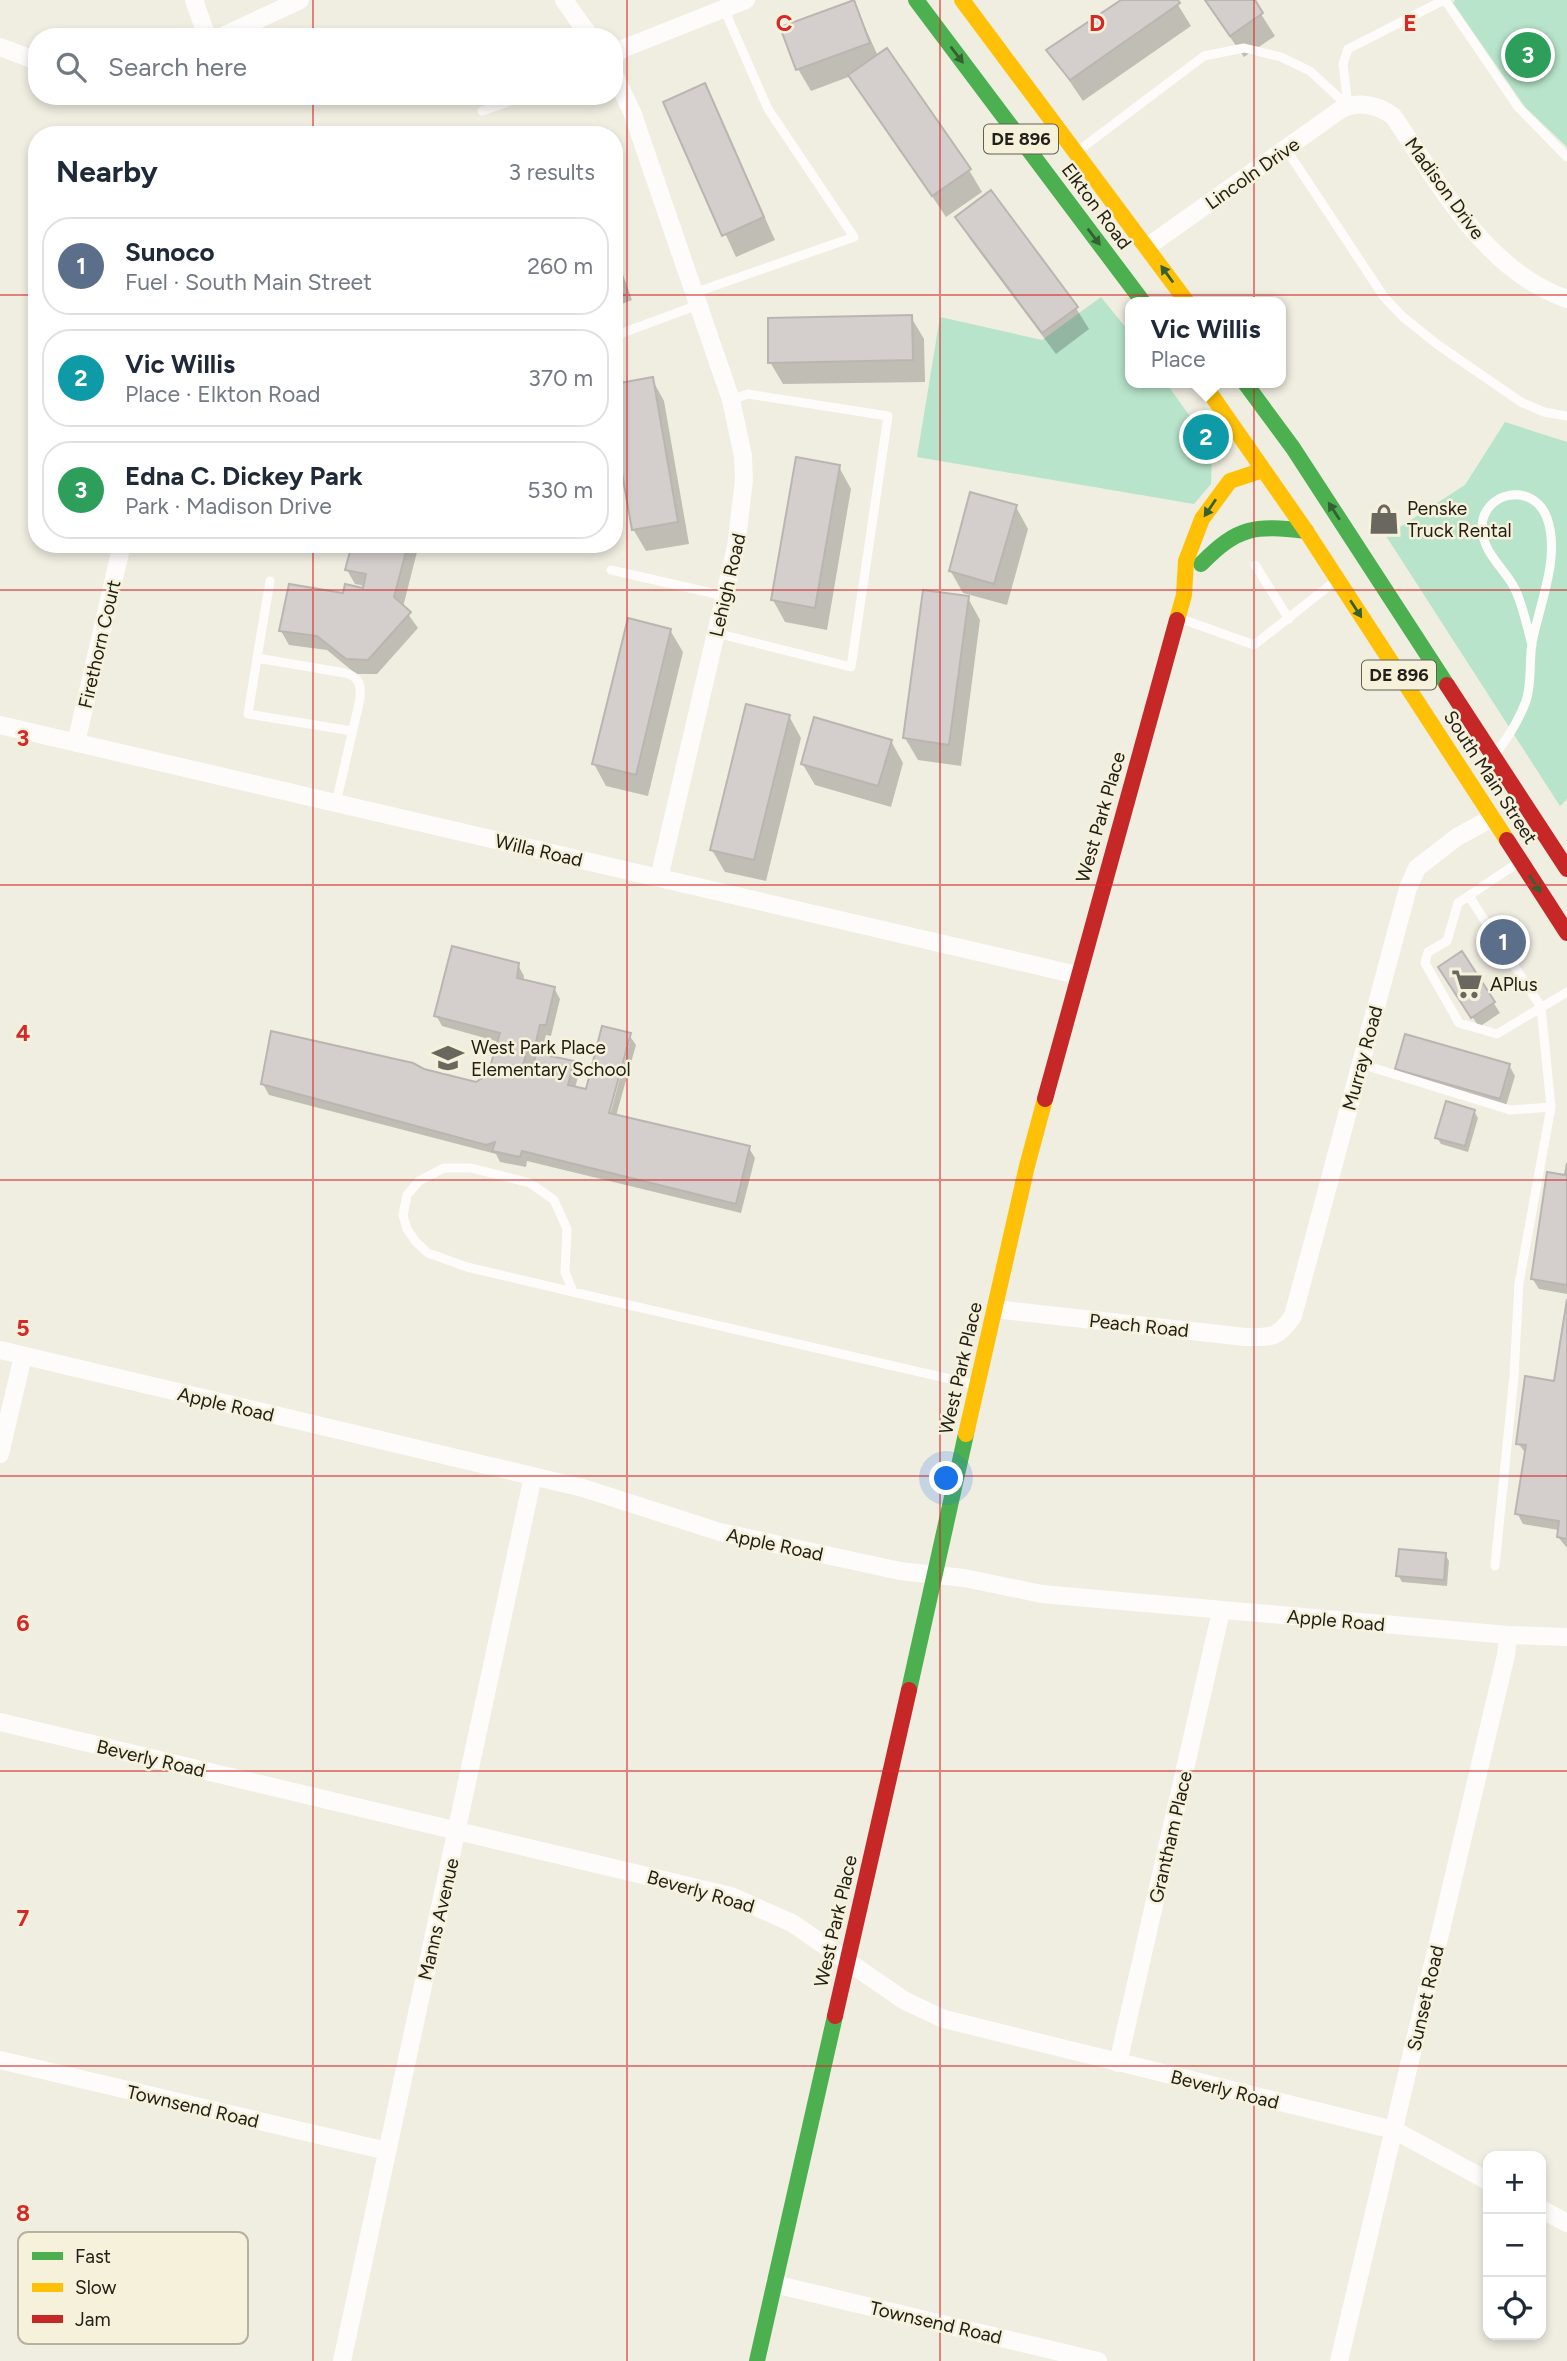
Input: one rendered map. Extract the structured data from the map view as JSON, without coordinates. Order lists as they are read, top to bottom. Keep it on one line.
{"streets":{"street":["DE 896","Lincoln Drive","Madison Drive","Elkton Road","Lehigh Road","Firethorn Court","South Main Street","West Park Place","Willa Road","Murray Road","Peach Road","Apple Road","Beverly Road","Grantham Place","Manns Avenue","Sunset Road","Townsend Road"]},"crossings":[["DE 896","South Main Street"],["DE 896","West Park Place"],["Lincoln Drive","Madison Drive"],["Lincoln Drive","Elkton Road"],["Lehigh Road","Willa Road"],["Firethorn Court","Willa Road"],["South Main Street","West Park Place"],["South Main Street","Murray Road"],["West Park Place","Willa Road"],["West Park Place","Peach Road"],["West Park Place","Apple Road"],["West Park Place","Beverly Road"],["West Park Place","Townsend Road"],["Murray Road","Peach Road"],["Apple Road","Grantham Place"],["Apple Road","Manns Avenue"],["Apple Road","Sunset Road"],["Beverly Road","Grantham Place"],["Beverly Road","Manns Avenue"],["Beverly Road","Sunset Road"],["Manns Avenue","Townsend Road"]],"places":{"shop":["Penske Truck Rental"],"supermarket":["APlus"],"school or university":["West Park Place Elementary School"]},"legend":["Fast","Slow","Jam"],"page":{"pins":["3","2","1"],"search":"Search here","heading":["Nearby","3 results"],"list":[{"mark":"1","name":"Sunoco","note":"Fuel · South Main Street","value":"260 m"},{"mark":"2","name":"Vic Willis","note":"Place · Elkton Road","value":"370 m"},{"mark":"3","name":"Edna C. Dickey Park","note":"Park · Madison Drive","value":"530 m"}],"popup":["Vic Willis","Place"],"map_buttons":["+","−"]},"grid":{"columns":["C","D","E"],"rows":["3","4","5","6","7","8"]}}
